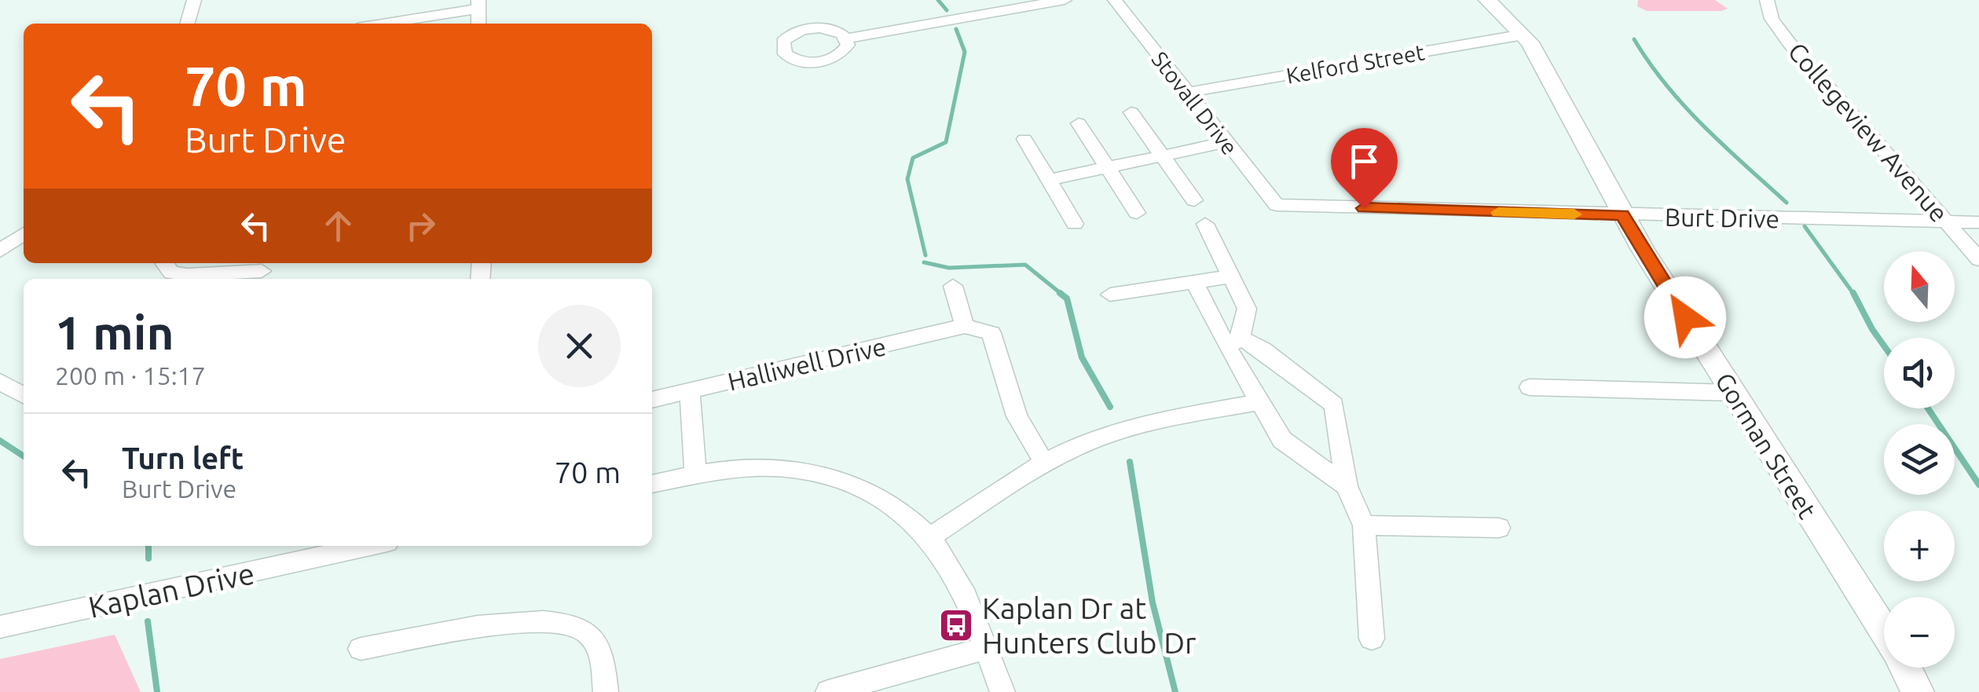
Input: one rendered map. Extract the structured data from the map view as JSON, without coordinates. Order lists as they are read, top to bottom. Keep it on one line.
{"streets":{"main road":["Gorman Street"],"street":["Kelford Street","Stovall Drive","Collegeview Avenue","Burt Drive","Halliwell Drive","Kaplan Drive"]},"crossings":[["Kelford Street","Stovall Drive"],["Kelford Street","Gorman Street"],["Stovall Drive","Burt Drive"],["Collegeview Avenue","Burt Drive"],["Burt Drive","Gorman Street"]],"places":{"bus stop":["Kaplan Dr at Hunters Club Dr"]},"north":"top","page":{"turn":["70 m","Burt Drive"],"map_buttons":["+","−"],"heading":["1 min","200 m · 15:17"],"list":[{"name":"Turn left","note":"Burt Drive","value":"70 m"}]}}
